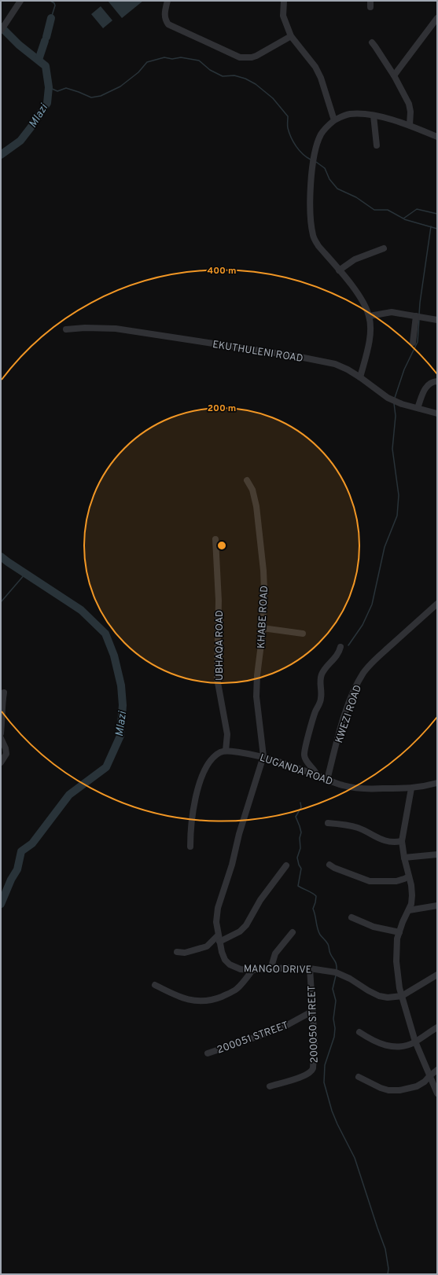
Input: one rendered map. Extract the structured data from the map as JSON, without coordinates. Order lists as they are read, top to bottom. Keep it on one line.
{"streets":{"street":["EKUTHULENI ROAD","KHABE ROAD","UBHAQA ROAD","KWEZI ROAD","LUGANDA ROAD","MANGO DRIVE","200050 STREET","200051 STREET"]},"crossings":[["KHABE ROAD","LUGANDA ROAD"],["KHABE ROAD","MANGO DRIVE"],["UBHAQA ROAD","LUGANDA ROAD"],["KWEZI ROAD","LUGANDA ROAD"],["LUGANDA ROAD","MANGO DRIVE"],["MANGO DRIVE","200050 STREET"],["200050 STREET","200051 STREET"]],"water":["Mlazi"],"rings":["400 m","200 m"]}
